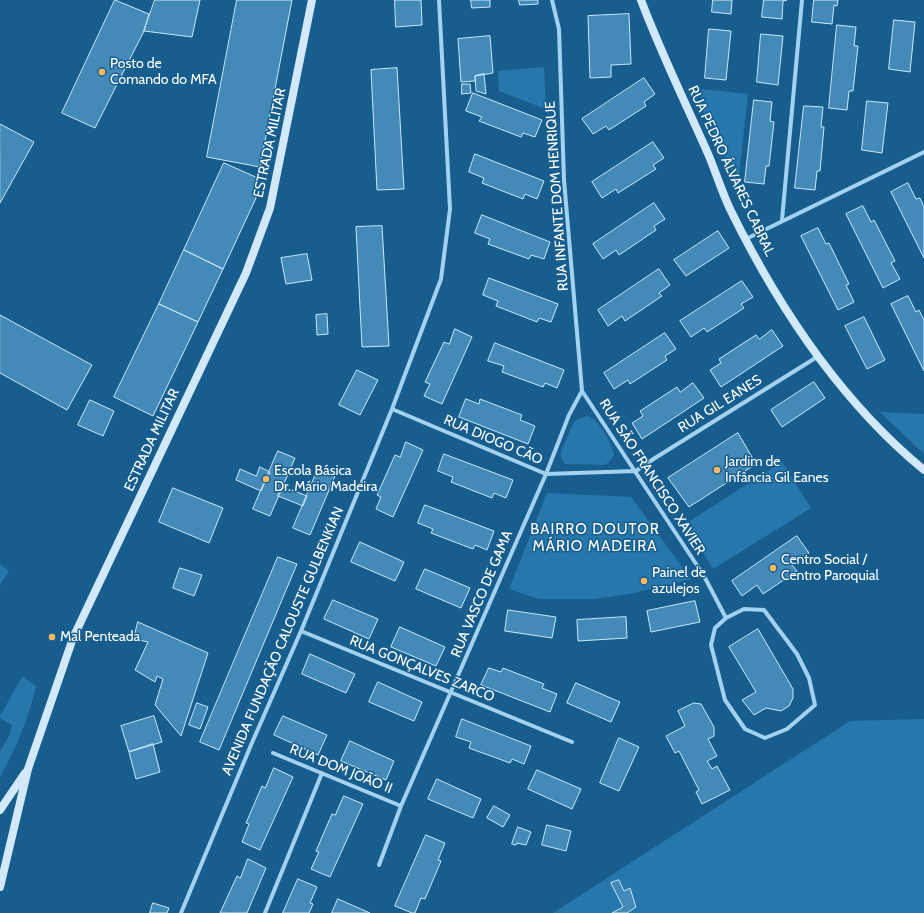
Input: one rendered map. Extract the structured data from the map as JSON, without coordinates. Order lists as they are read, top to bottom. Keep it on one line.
{"streets":{"street":["ESTRADA MILITAR","RUA PEDRO ÁLVARES CABRAL","RUA INFANTE DOM HENRIQUE","RUA GIL EANES","RUA DIOGO CÃO","RUA SÃO FRANCISCO XAVIER","RUA VASCO DE GAMA","AVENIDA FUNDAÇÃO CALOUSTE GULBENKIAN","RUA GONÇALVES ZARCO","RUA DOM JOÃO II"]},"crossings":[["RUA PEDRO ÁLVARES CABRAL","RUA GIL EANES"],["RUA INFANTE DOM HENRIQUE","RUA SÃO FRANCISCO XAVIER"],["RUA INFANTE DOM HENRIQUE","RUA VASCO DE GAMA"],["RUA GIL EANES","RUA DIOGO CÃO"],["RUA GIL EANES","RUA SÃO FRANCISCO XAVIER"],["RUA DIOGO CÃO","RUA SÃO FRANCISCO XAVIER"],["RUA DIOGO CÃO","RUA VASCO DE GAMA"],["RUA DIOGO CÃO","AVENIDA FUNDAÇÃO CALOUSTE GULBENKIAN"],["RUA SÃO FRANCISCO XAVIER","RUA VASCO DE GAMA"],["RUA VASCO DE GAMA","RUA GONÇALVES ZARCO"],["RUA VASCO DE GAMA","RUA DOM JOÃO II"],["AVENIDA FUNDAÇÃO CALOUSTE GULBENKIAN","RUA GONÇALVES ZARCO"]],"districts":["BAIRRO DOUTOR MÁRIO MADEIRA"],"places":["Posto de Comando do MFA","Jardim de Infância Gil Eanes","Escola Básica Dr. Mário Madeira","Centro Social / Centro Paroquial","Painel de azulejos","Mal Penteada"]}
